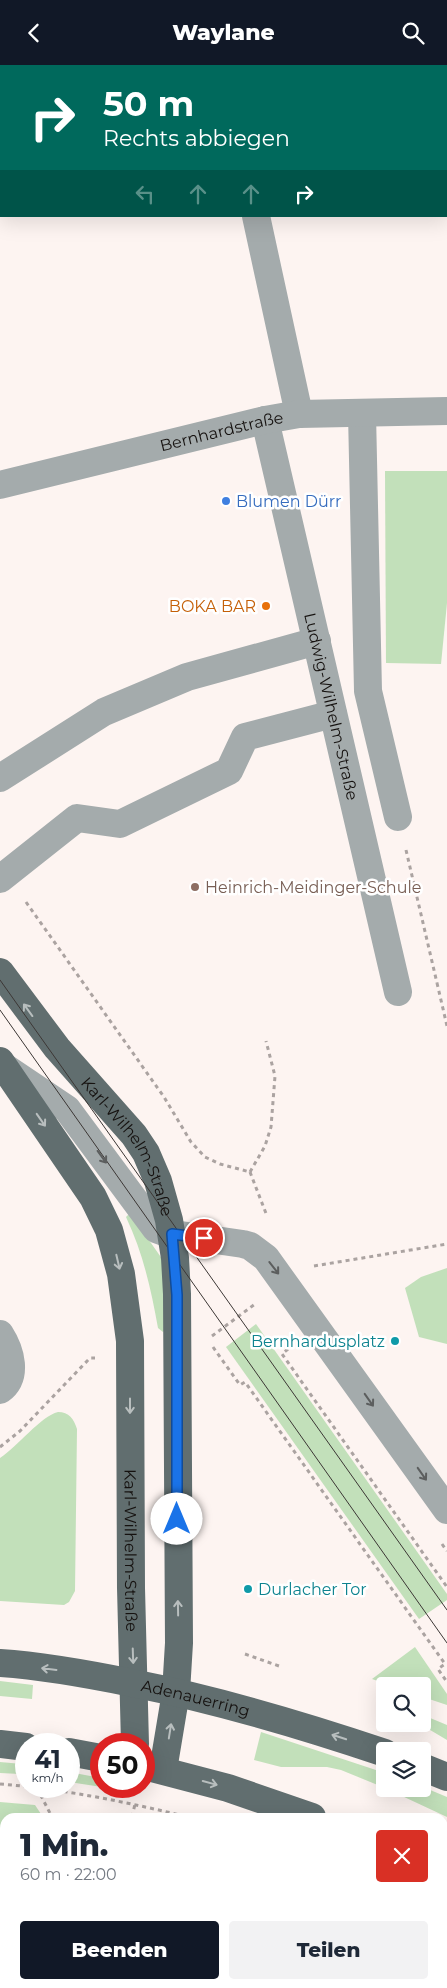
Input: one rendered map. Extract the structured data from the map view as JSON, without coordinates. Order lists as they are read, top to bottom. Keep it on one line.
{"streets":{"main road":["Karl-Wilhelm-Straße","Adenauerring"],"street":["Bernhardstraße","Ludwig-Wilhelm-Straße"]},"crossings":[["Bernhardstraße","Ludwig-Wilhelm-Straße"],["Karl-Wilhelm-Straße","Adenauerring"]],"places":["Blumen Dürr","BOKA BAR","Heinrich-Meidinger-Schule","Bernhardusplatz","Durlacher Tor"],"page":{"header":"Waylane","turn":["50 m","Rechts abbiegen"],"speed":"41 km/h","limit":"50","heading":["1 Min.","60 m · 22:00"],"buttons":["Beenden","Teilen"]}}
